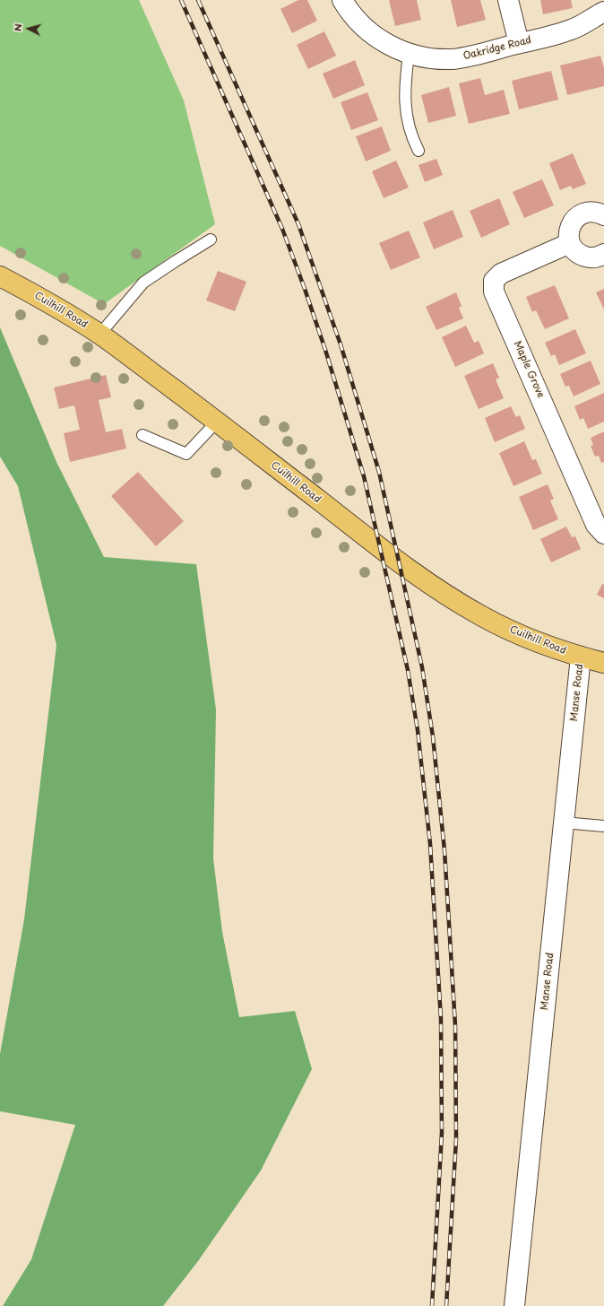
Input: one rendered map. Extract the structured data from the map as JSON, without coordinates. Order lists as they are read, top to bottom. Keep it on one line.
{"streets":{"main road":["Cuilhill Road"],"street":["Oakridge Road","Maple Grove","Manse Road"]},"crossings":[["Cuilhill Road","Manse Road"]],"north":"left"}
